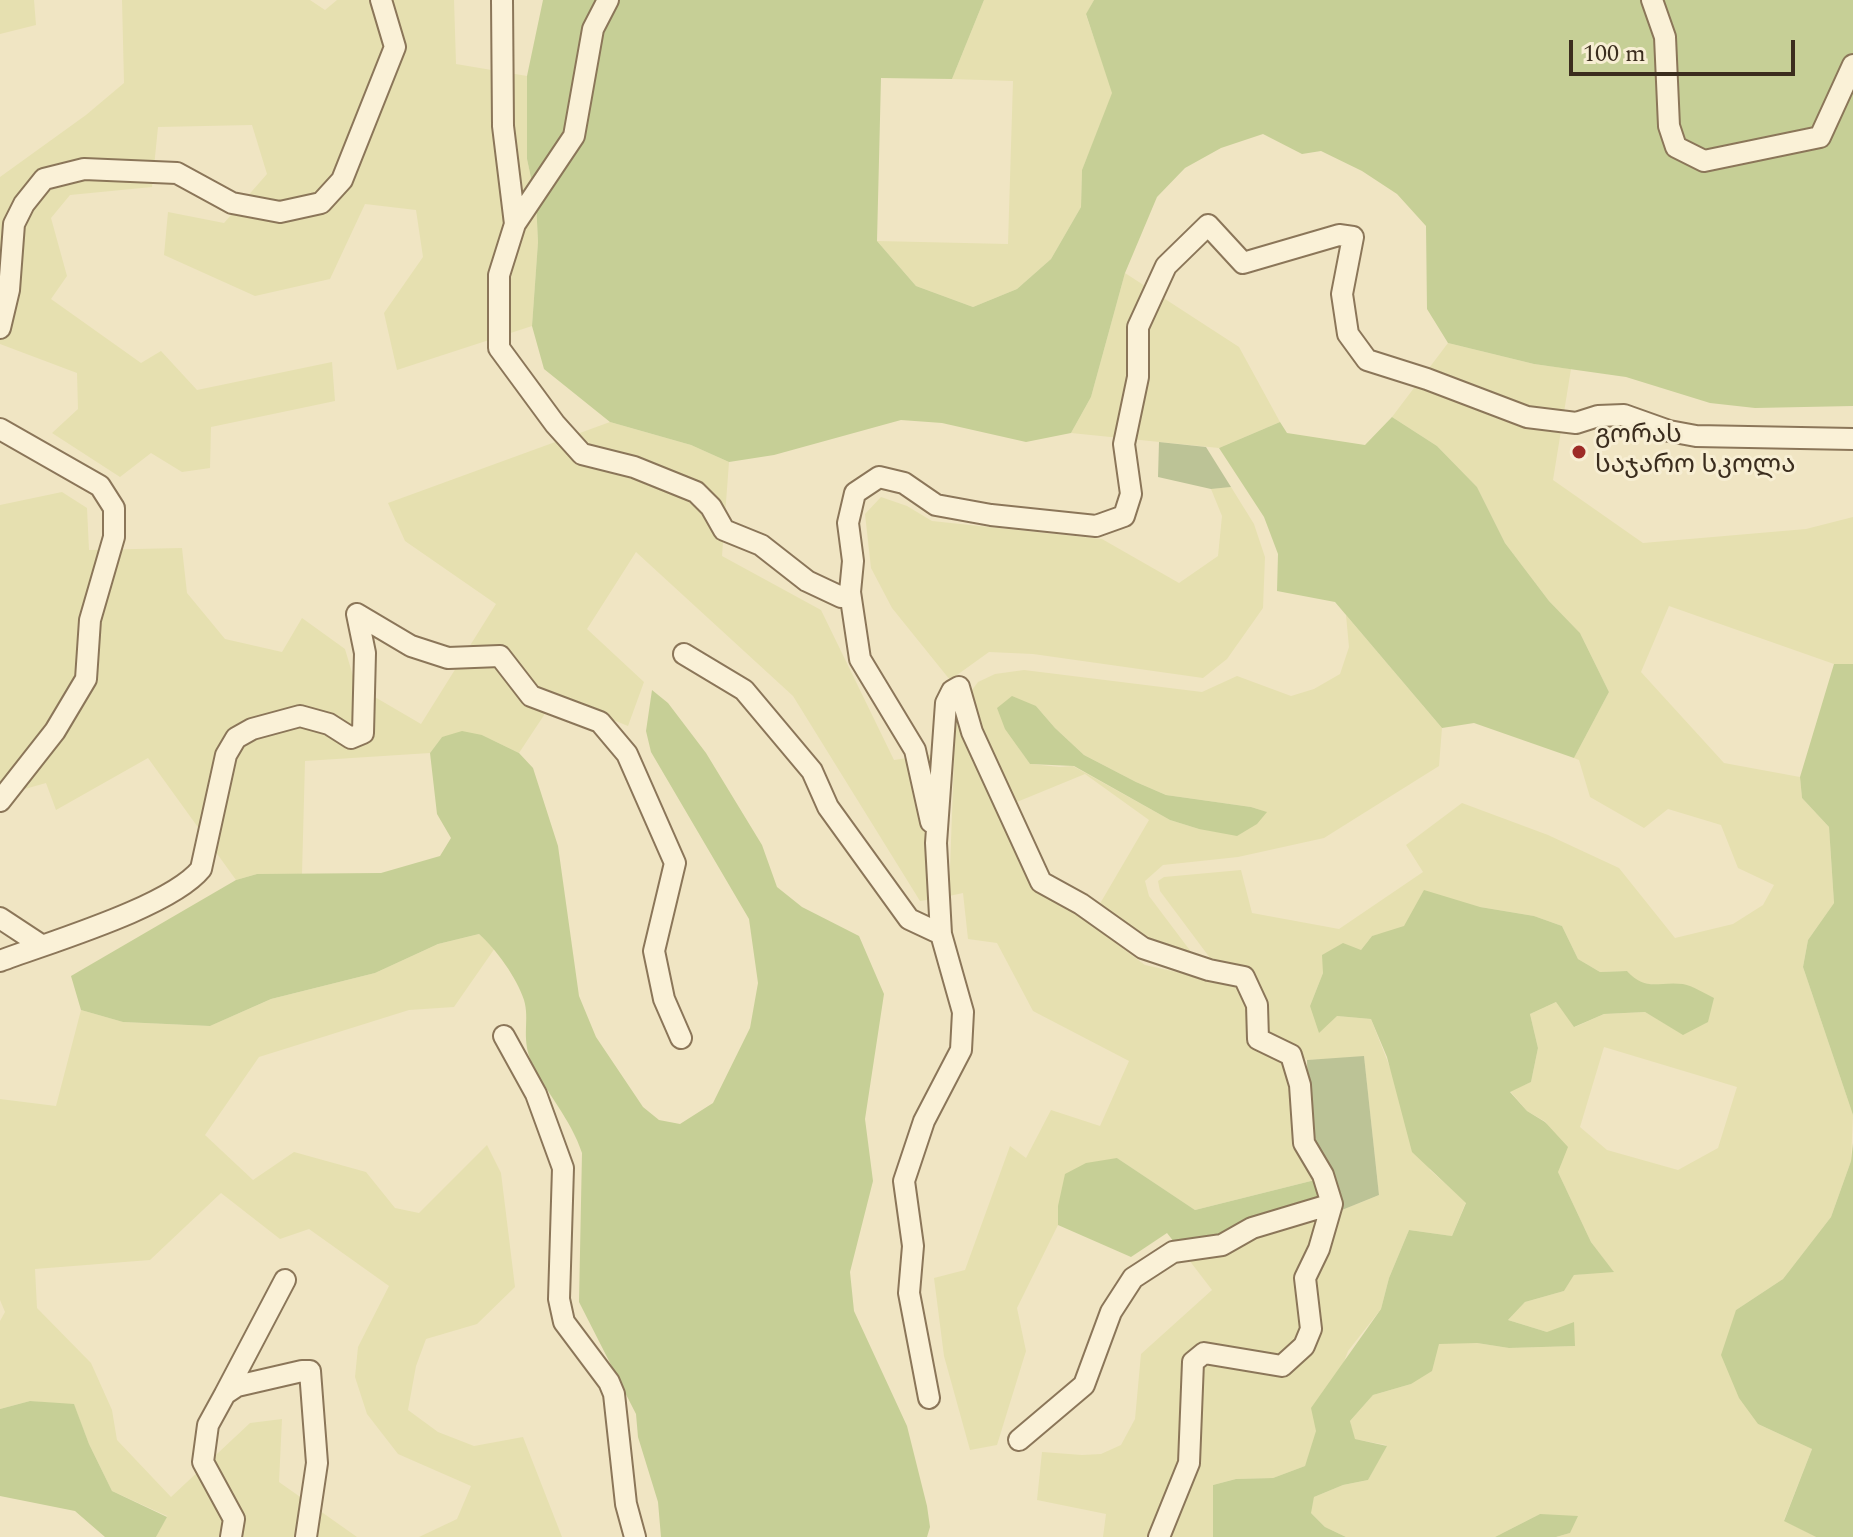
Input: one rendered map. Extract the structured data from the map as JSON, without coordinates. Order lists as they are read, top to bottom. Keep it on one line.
{"places":["გორას საჯარო სკოლა"],"scale_bar":"100 m"}
